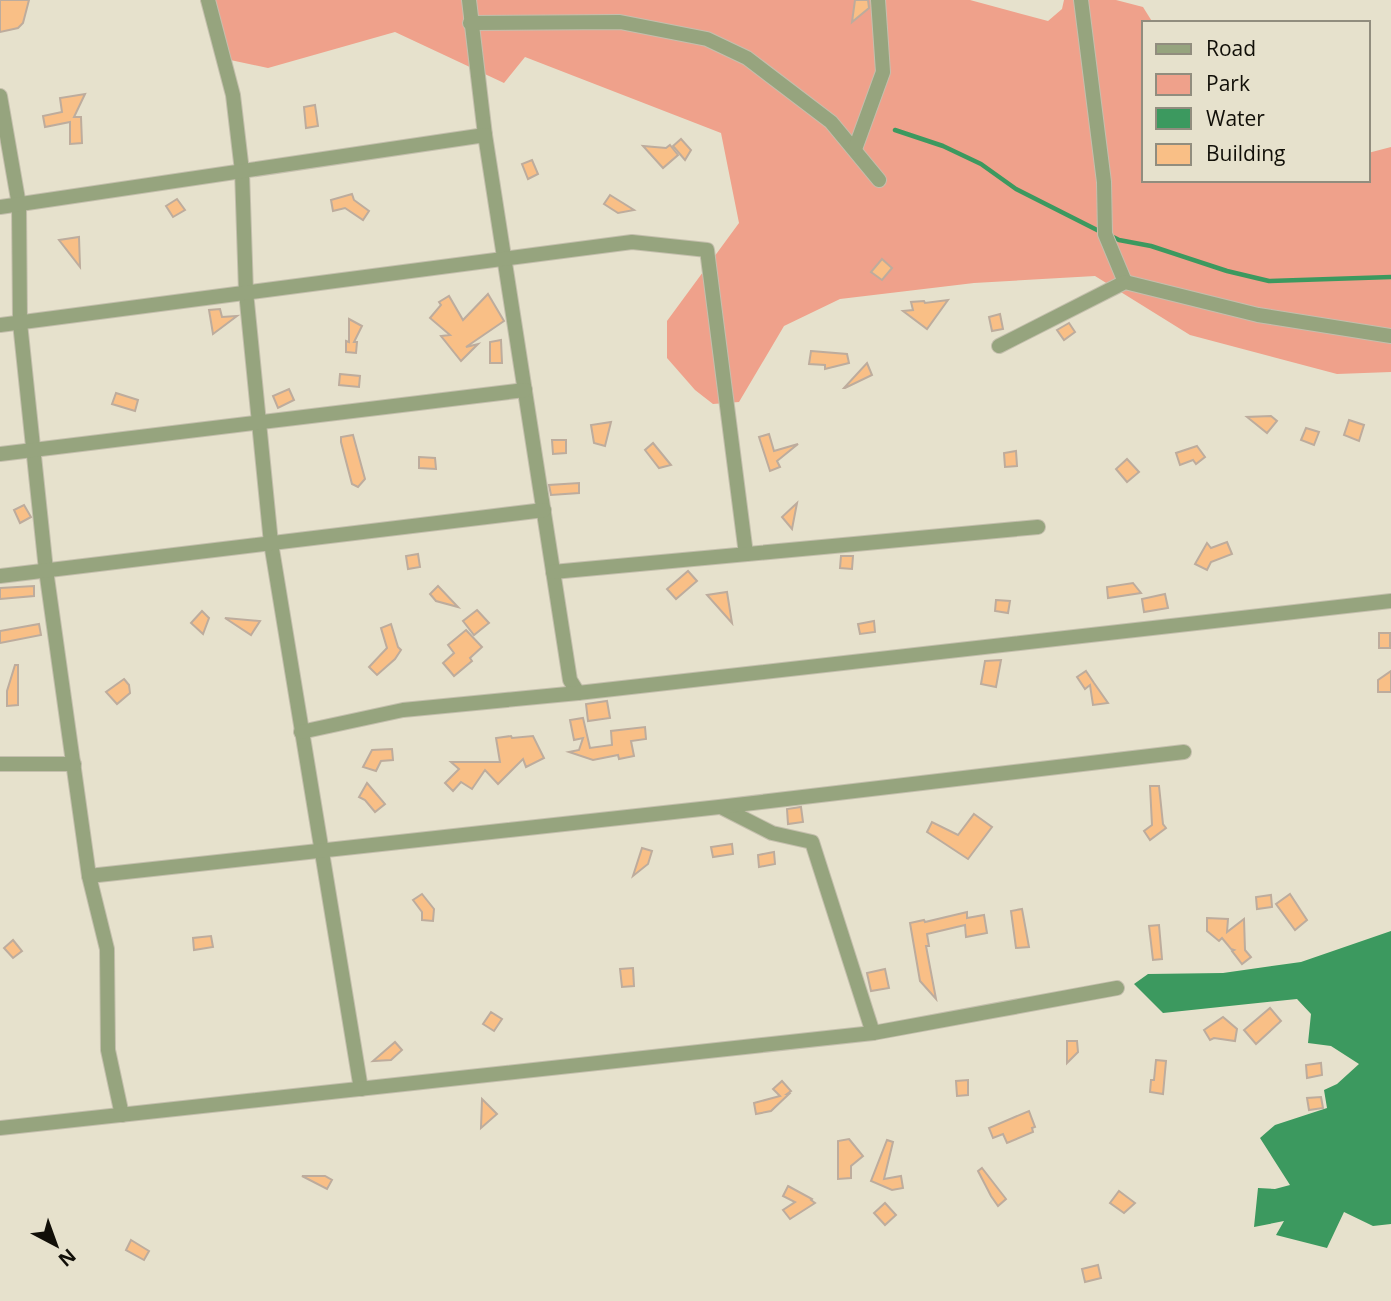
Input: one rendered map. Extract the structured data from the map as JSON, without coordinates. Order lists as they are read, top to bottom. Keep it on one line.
{"legend":["Road","Park","Water","Building"],"north":"bottom right"}
